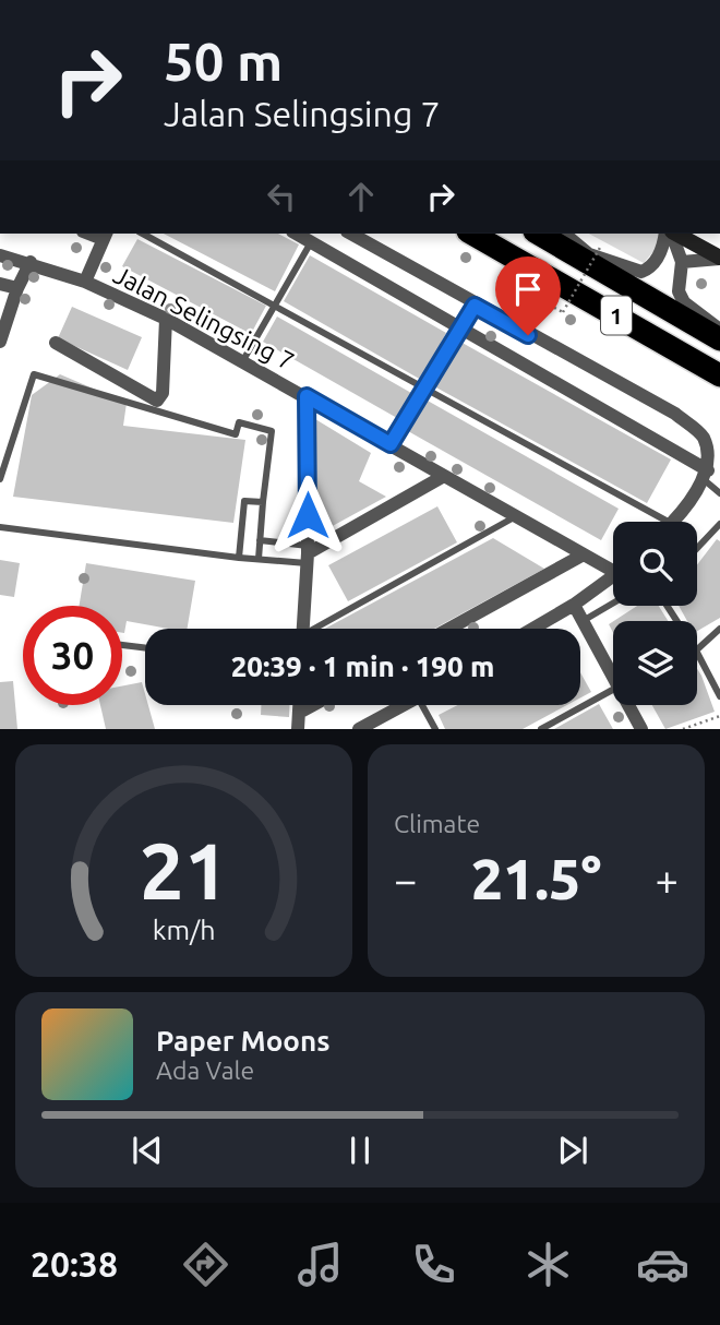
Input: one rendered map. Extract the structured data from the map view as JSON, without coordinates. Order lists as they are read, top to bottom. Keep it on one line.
{"streets":{"highway":["1"],"street":["Jalan Selingsing 7"]},"page":{"turn":["50 m","Jalan Selingsing 7"],"limit":"30","trip":"20:39 · 1 min · 190 m","tile":"Climate","heat":["−","21.5°","+"],"song":["Paper Moons","Ada Vale"],"tabs":"20:38","gauge":["21","km/h"]}}
